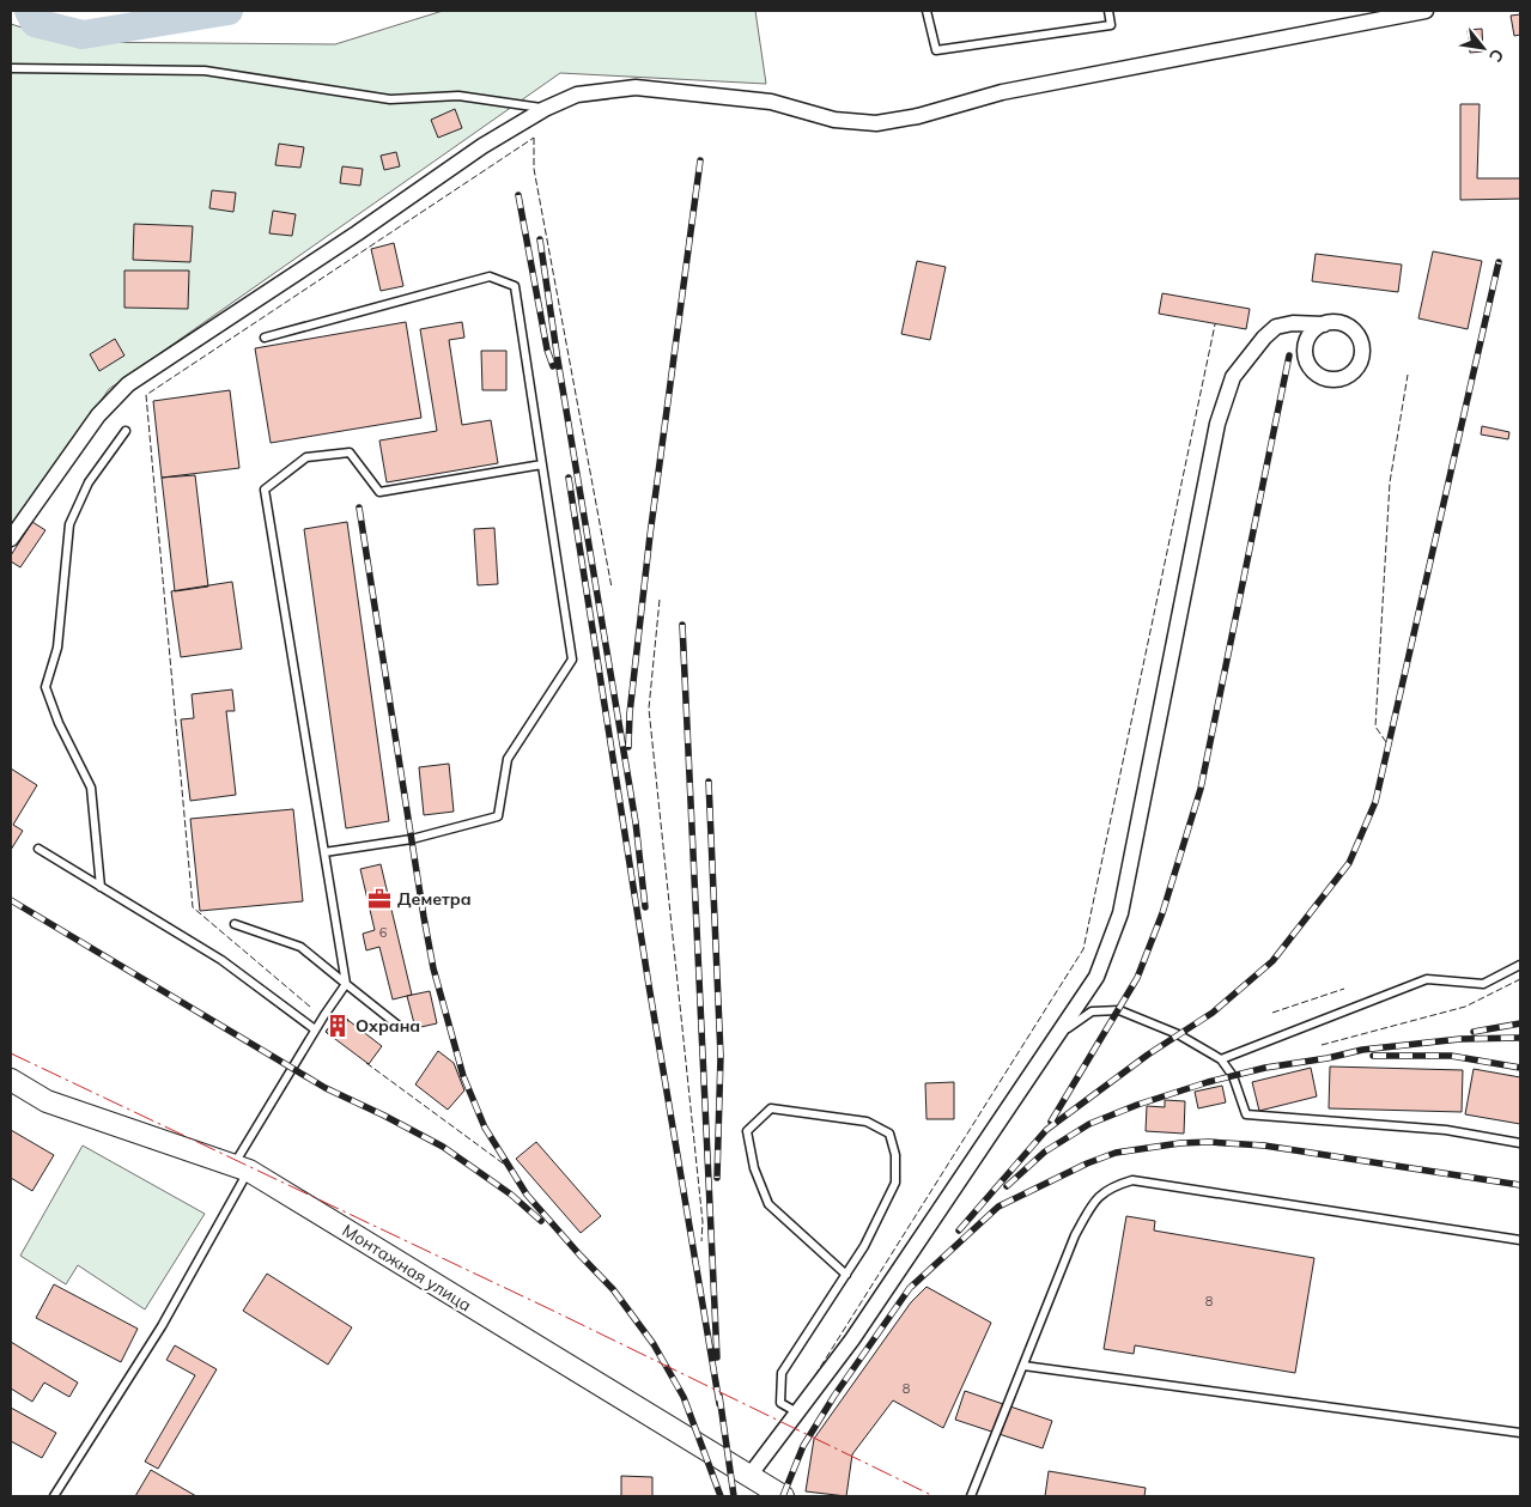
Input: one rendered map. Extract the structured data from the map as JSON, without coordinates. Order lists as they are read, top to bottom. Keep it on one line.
{"streets":{"street":["Монтажная улица"]},"places":{"office":["Деметра"],"building":["Охрана"]},"house_numbers":["6","8","8"],"north":"bottom right"}
